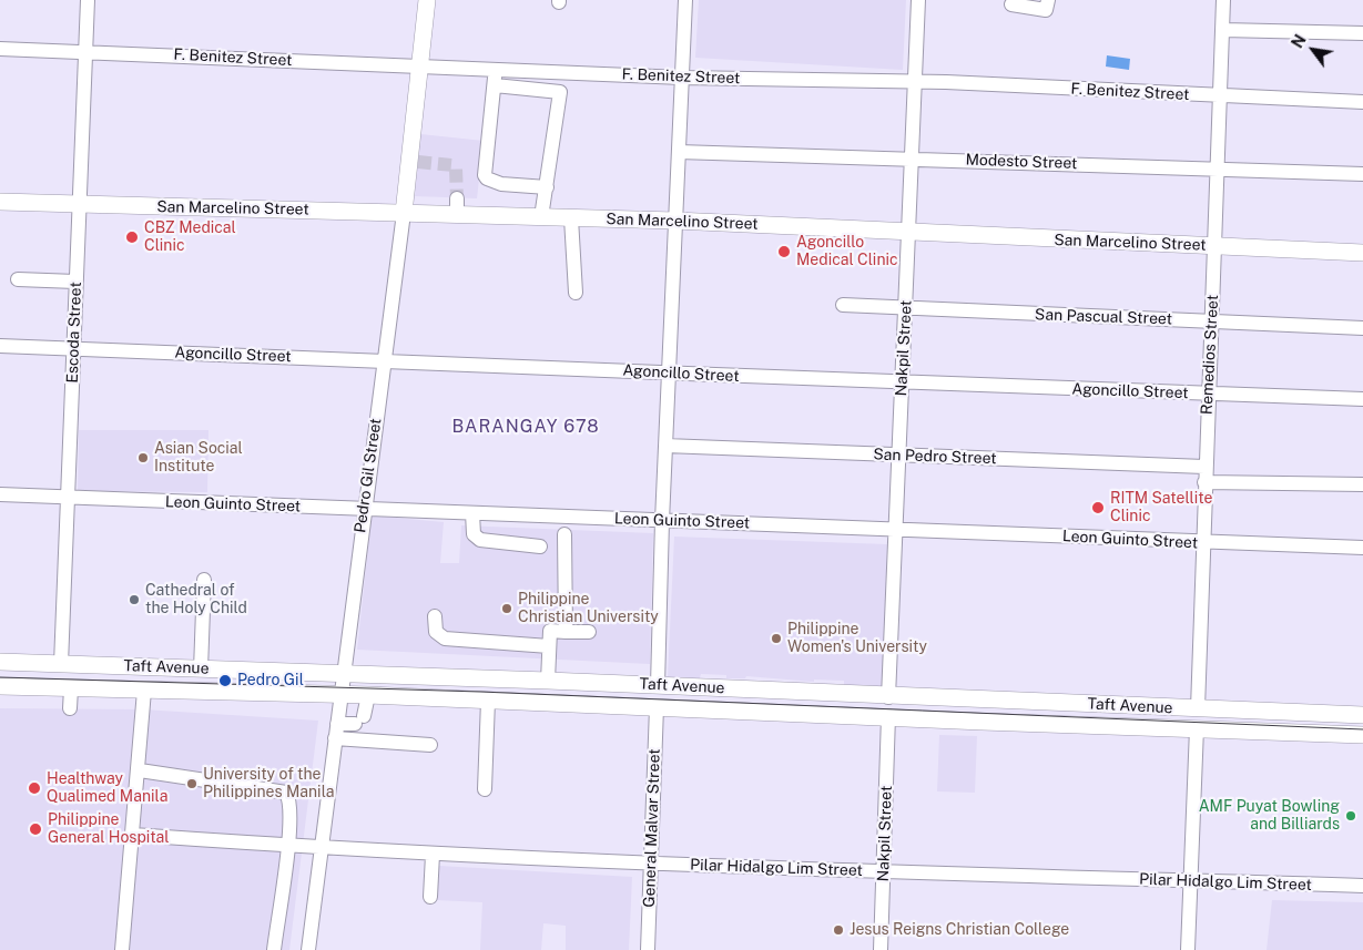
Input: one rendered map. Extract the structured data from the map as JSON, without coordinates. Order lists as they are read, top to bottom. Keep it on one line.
{"streets":{"main road":["San Marcelino Street","Pedro Gil Street","Taft Avenue"],"street":["F. Benitez Street","Modesto Street","San Pascual Street","Escoda Street","Nakpil Street","Agoncillo Street","Remedios Street","San Pedro Street","Leon Guinto Street","General Malvar Street","Pilar Hidalgo Lim Street"]},"crossings":[["F. Benitez Street","Escoda Street"],["F. Benitez Street","Nakpil Street"],["F. Benitez Street","Remedios Street"],["F. Benitez Street","Pedro Gil Street"],["Modesto Street","Nakpil Street"],["Modesto Street","Remedios Street"],["San Marcelino Street","Escoda Street"],["San Marcelino Street","Nakpil Street"],["San Marcelino Street","Remedios Street"],["San Marcelino Street","Pedro Gil Street"],["San Pascual Street","Nakpil Street"],["San Pascual Street","Remedios Street"],["Escoda Street","Agoncillo Street"],["Escoda Street","Leon Guinto Street"],["Escoda Street","Taft Avenue"],["Nakpil Street","Agoncillo Street"],["Nakpil Street","San Pedro Street"],["Nakpil Street","Leon Guinto Street"],["Nakpil Street","Taft Avenue"],["Nakpil Street","Pilar Hidalgo Lim Street"],["Agoncillo Street","Remedios Street"],["Agoncillo Street","Pedro Gil Street"],["Remedios Street","San Pedro Street"],["Remedios Street","Leon Guinto Street"],["Remedios Street","Taft Avenue"],["Pedro Gil Street","Leon Guinto Street"],["Pedro Gil Street","Taft Avenue"],["Pedro Gil Street","Pilar Hidalgo Lim Street"],["Taft Avenue","General Malvar Street"],["General Malvar Street","Pilar Hidalgo Lim Street"]],"districts":["BARANGAY 678"],"places":["CBZ Medical Clinic","Agoncillo Medical Clinic","Asian Social Institute","RITM Satellite Clinic","Cathedral of the Holy Child","Philippine Christian University","Philippine Women's University","Pedro Gil","University of the Philippines Manila","Healthway Qualimed Manila","AMF Puyat Bowling and Billiards","Philippine General Hospital","Jesus Reigns Christian College"],"north":"top left"}
